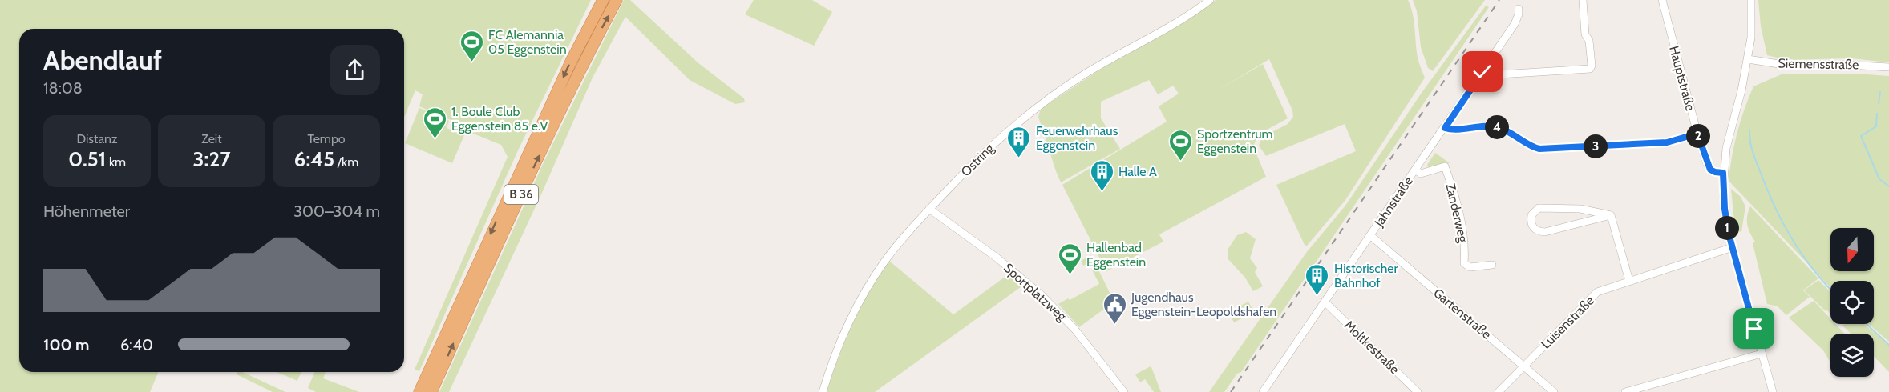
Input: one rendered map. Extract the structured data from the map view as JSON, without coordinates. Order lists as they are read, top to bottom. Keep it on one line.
{"streets":{"highway":["B 36"],"street":["Siemensstraße","Hauptstraße","Ostring","Jahnstraße","Zanderweg","Sportplatzweg","Gartenstraße","Luisenstraße","Moltkestraße"]},"crossings":[["Ostring","Sportplatzweg"],["Jahnstraße","Zanderweg"],["Jahnstraße","Gartenstraße"],["Jahnstraße","Moltkestraße"],["Gartenstraße","Luisenstraße"]],"places":{"sports":["FC Alemannia 05 Eggenstein","1. Boule Club Eggenstein 85 e.V","Sportzentrum Eggenstein","Hallenbad Eggenstein"],"building":["Feuerwehrhaus Eggenstein","Halle A","Historischer Bahnhof"],"public building":["Jugendhaus Eggenstein-Leopoldshafen"]},"north":"bottom","page":{"heading":["Abendlauf","18:08"],"stats":[["Distanz","0.51 km"],["Zeit","3:27"],["Tempo","6:45 /km"]],"pins":["4","2","3","1"],"chart":["Höhenmeter","300–304 m"],"list":[{"name":"100 m","note":"6:40"}]}}
